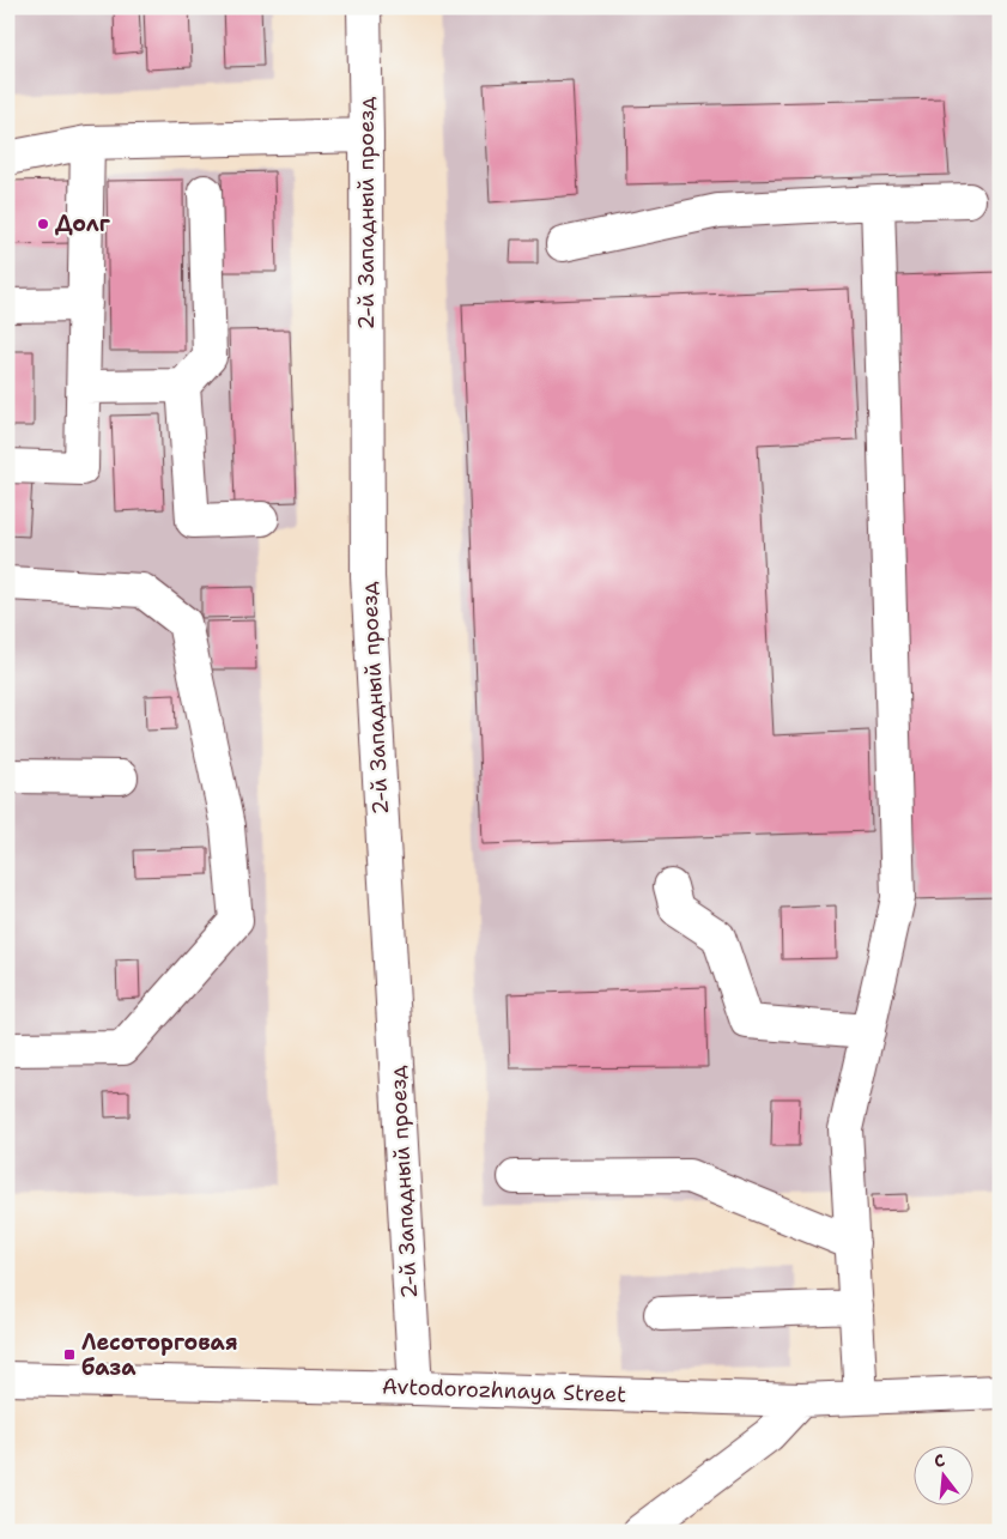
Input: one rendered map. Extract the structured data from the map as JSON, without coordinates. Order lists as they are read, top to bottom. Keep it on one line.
{"streets":{"street":["2-й Западный проезд","Avtodorozhnaya Street"]},"crossings":[["2-й Западный проезд","Avtodorozhnaya Street"]],"places":{"other":["Долг"],"transit":["Лесоторговая база"]},"north":"top"}
